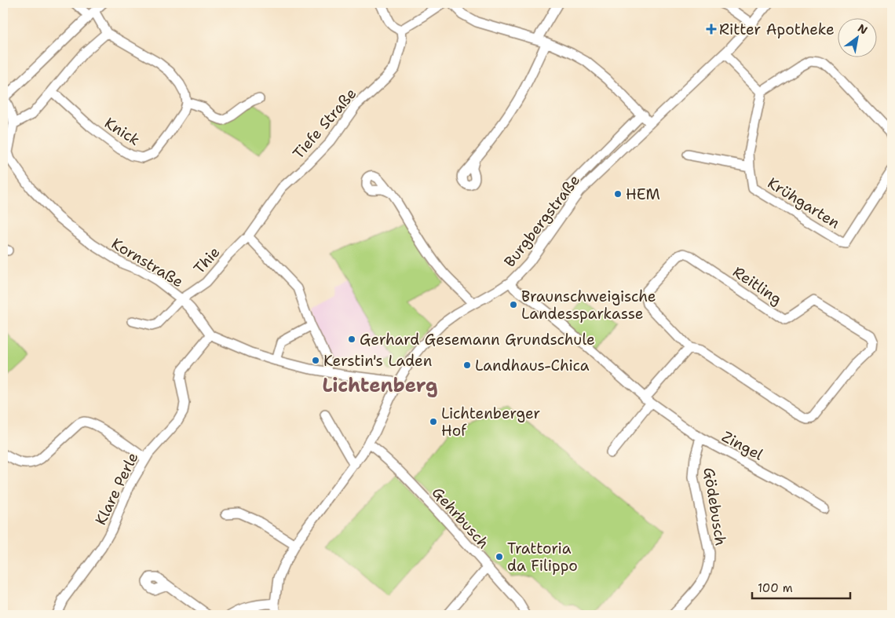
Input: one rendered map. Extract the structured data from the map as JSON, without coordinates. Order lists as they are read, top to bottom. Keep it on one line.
{"streets":{"street":["Tiefe Straße","Knick","Krühgarten","Burgbergstraße","Thie","Kornstraße","Reitling","Zingel","Klare Perle","Gödebusch","Gehrbusch"]},"crossings":[["Tiefe Straße","Thie"],["Burgbergstraße","Zingel"],["Burgbergstraße","Gehrbusch"],["Thie","Kornstraße"],["Kornstraße","Klare Perle"],["Zingel","Gödebusch"]],"districts":["Lichtenberg"],"places":{"health":["Ritter Apotheke"],"other":["HEM","Braunschweigische Landessparkasse","Gerhard Gesemann Grundschule","Kerstin's Laden","Landhaus-Chica","Lichtenberger Hof","Trattoria da Filippo"]},"scale_bar":"100 m","north":"top right"}
